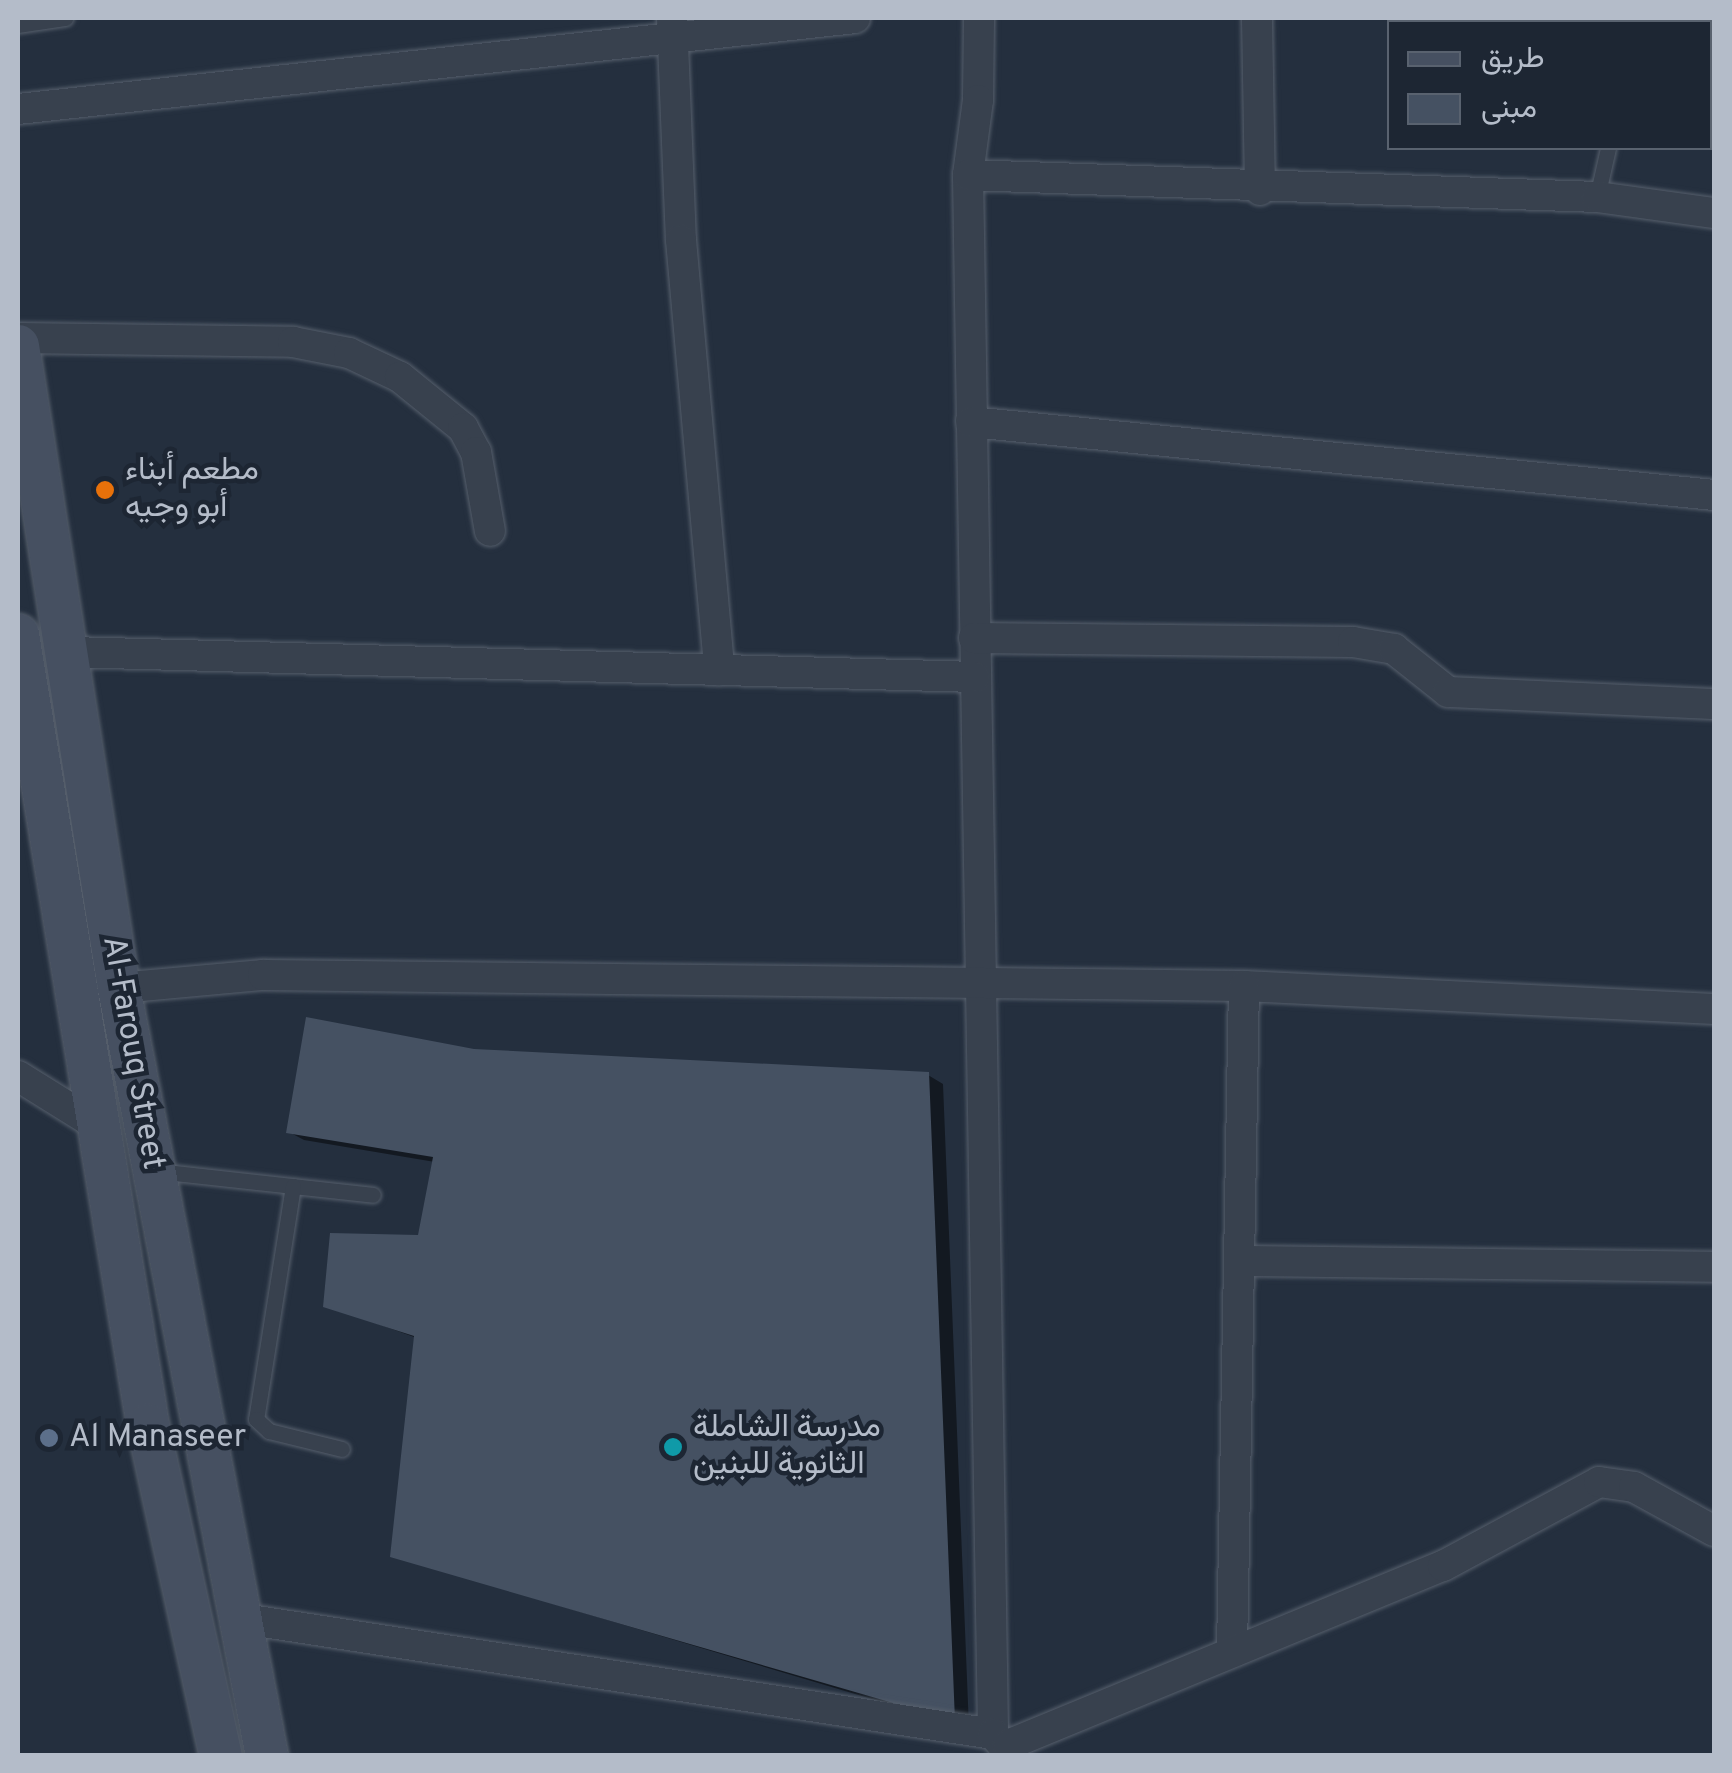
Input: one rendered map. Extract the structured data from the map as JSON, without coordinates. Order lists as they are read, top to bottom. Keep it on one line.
{"streets":{"street":["Al-Farouq Street"]},"places":["مطعم أبناء أبو وجيه","Al Manaseer","مدرسة الشاملة الثانوية للبنين"],"legend":["طريق","مبنى"]}
